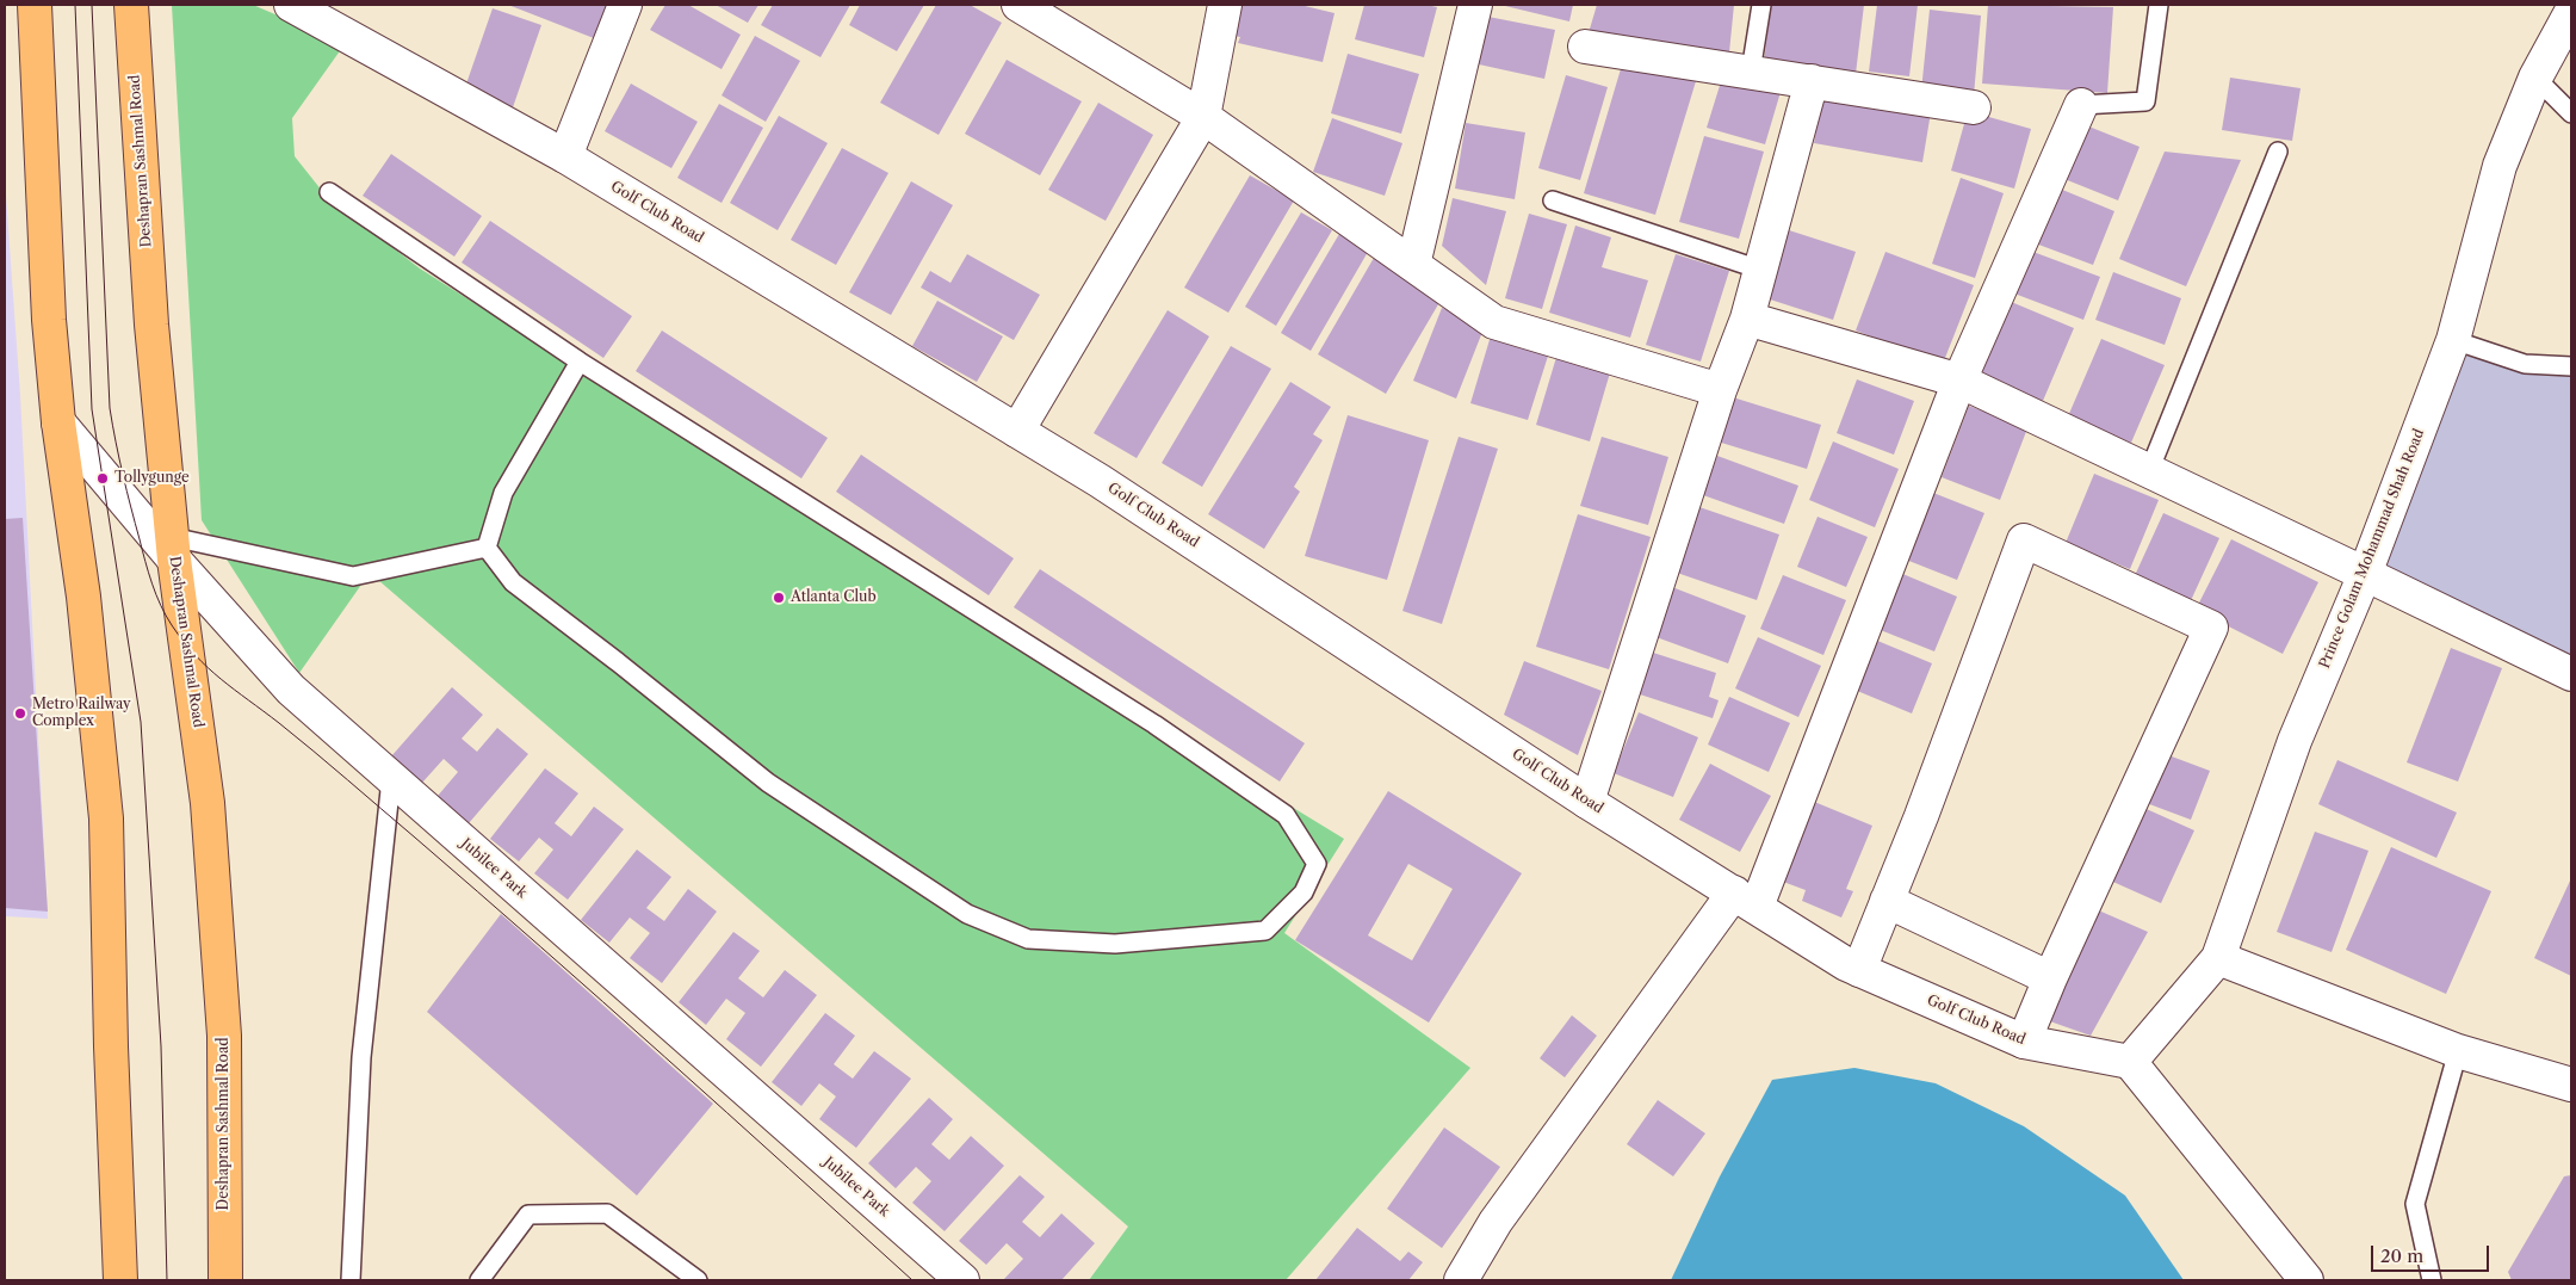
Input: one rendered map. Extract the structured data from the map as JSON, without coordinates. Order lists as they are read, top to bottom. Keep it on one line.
{"streets":{"main road":["Deshapran Sashmal Road"],"street":["Golf Club Road","Prince Golam Mohammad Shah Road","Jubilee Park"]},"crossings":[["Deshapran Sashmal Road","Jubilee Park"],["Golf Club Road","Prince Golam Mohammad Shah Road"]],"places":["Tollygunge","Atlanta Club","Metro Railway Complex"],"scale_bar":"20 m"}
